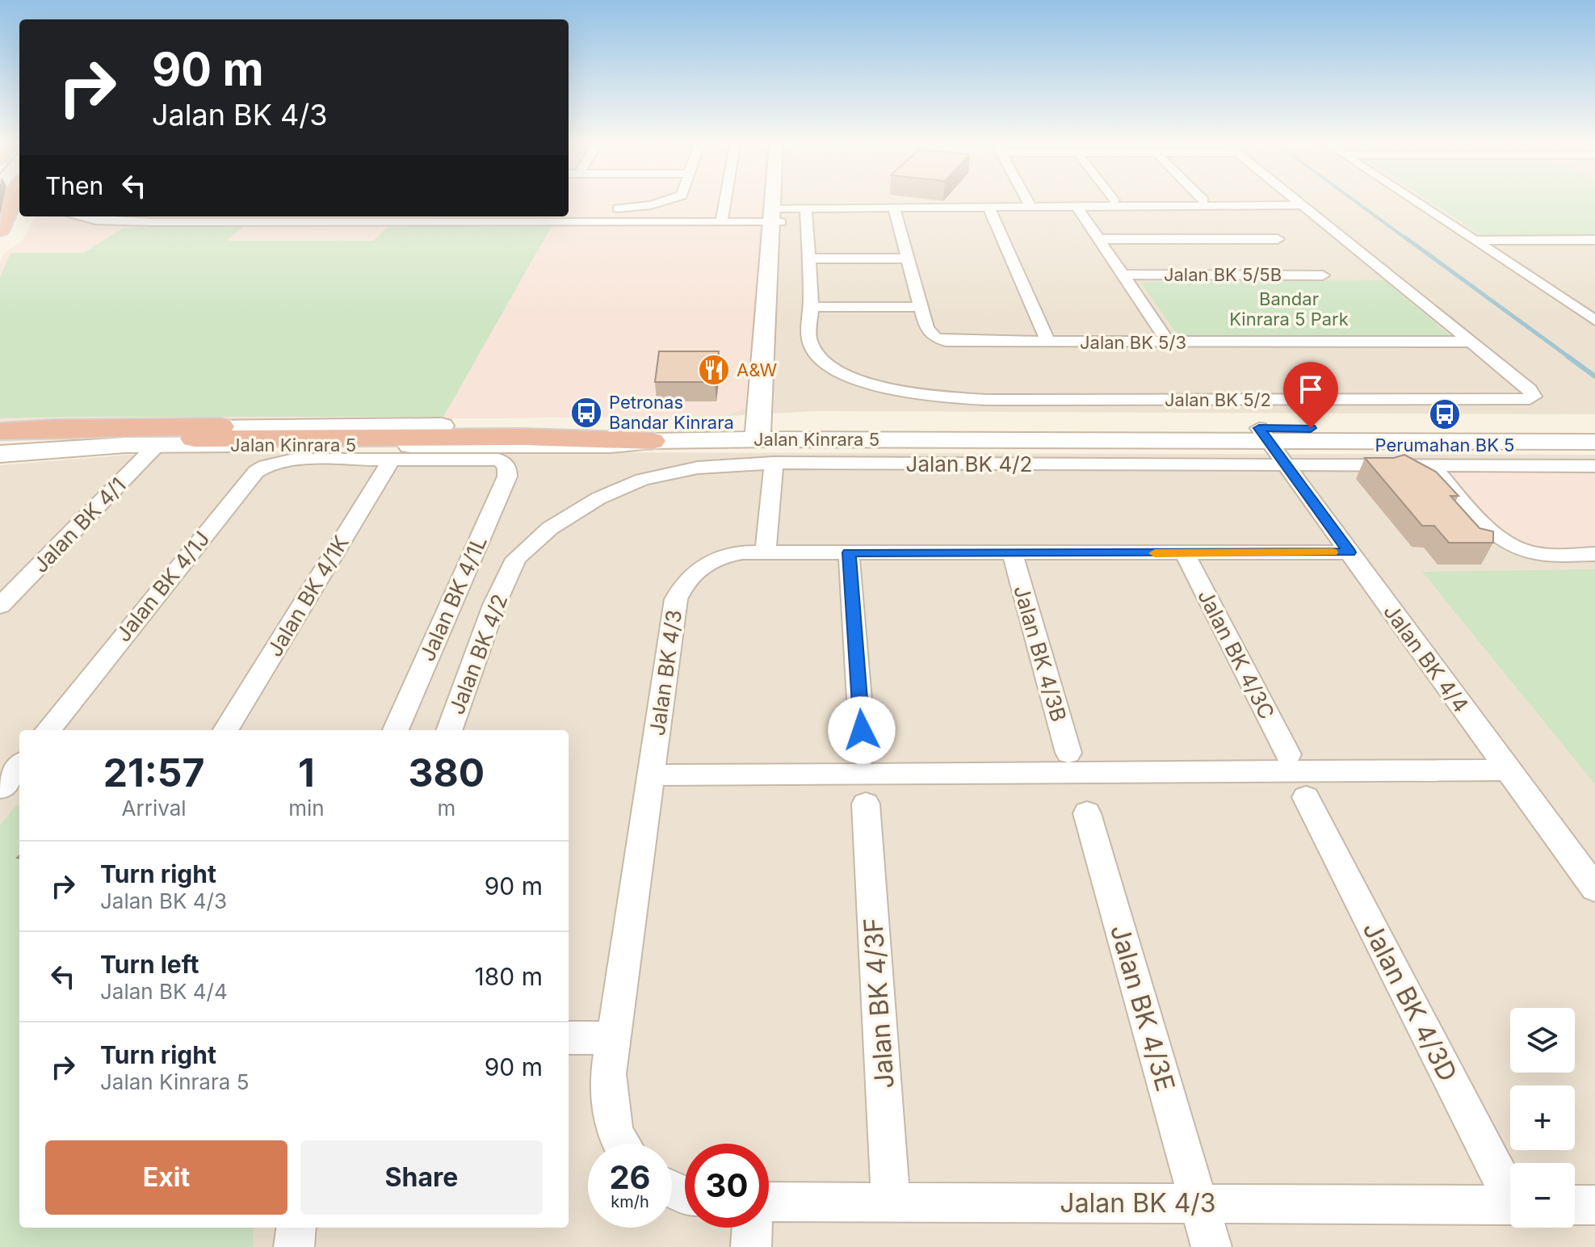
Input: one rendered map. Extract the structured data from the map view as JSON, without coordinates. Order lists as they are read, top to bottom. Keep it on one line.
{"streets":{"main road":["Jalan Kinrara 5"],"street":["Jalan BK 5/5B","Jalan BK 5/3","Jalan BK 5/2","Jalan BK 4/2","Jalan BK 4/1","Jalan BK 4/1J","Jalan BK 4/1K","Jalan BK 4/1L","Jalan BK 4/3B","Jalan BK 4/3C","Jalan BK 4/4","Jalan BK 4/3","Jalan BK 4/3D","Jalan BK 4/3F","Jalan BK 4/3E"]},"crossings":[["Jalan BK 5/3","Jalan BK 5/2"],["Jalan Kinrara 5","Jalan BK 4/2"],["Jalan Kinrara 5","Jalan BK 4/1"],["Jalan Kinrara 5","Jalan BK 4/4"],["Jalan BK 4/2","Jalan BK 4/4"],["Jalan BK 4/1J","Jalan BK 4/1K"],["Jalan BK 4/1J","Jalan BK 4/1L"],["Jalan BK 4/3B","Jalan BK 4/3"],["Jalan BK 4/3C","Jalan BK 4/3"],["Jalan BK 4/4","Jalan BK 4/3"],["Jalan BK 4/3","Jalan BK 4/3F"],["Jalan BK 4/3","Jalan BK 4/3E"]],"parks":["Bandar Kinrara 5 Park"],"places":{"restaurant":["A&W"],"bus stop":["Petronas Bandar Kinrara","Perumahan BK 5"]},"page":{"turn":["90 m","Jalan BK 4/3"],"then":"Then","eta":["21:57","Arrival","1","min","380","m"],"list":[{"name":"Turn right","note":"Jalan BK 4/3","value":"90 m"},{"name":"Turn left","note":"Jalan BK 4/4","value":"180 m"},{"name":"Turn right","note":"Jalan Kinrara 5","value":"90 m"}],"map_buttons":["+","−"],"buttons":["Exit","Share"],"speed":"26 km/h","limit":"30"}}
